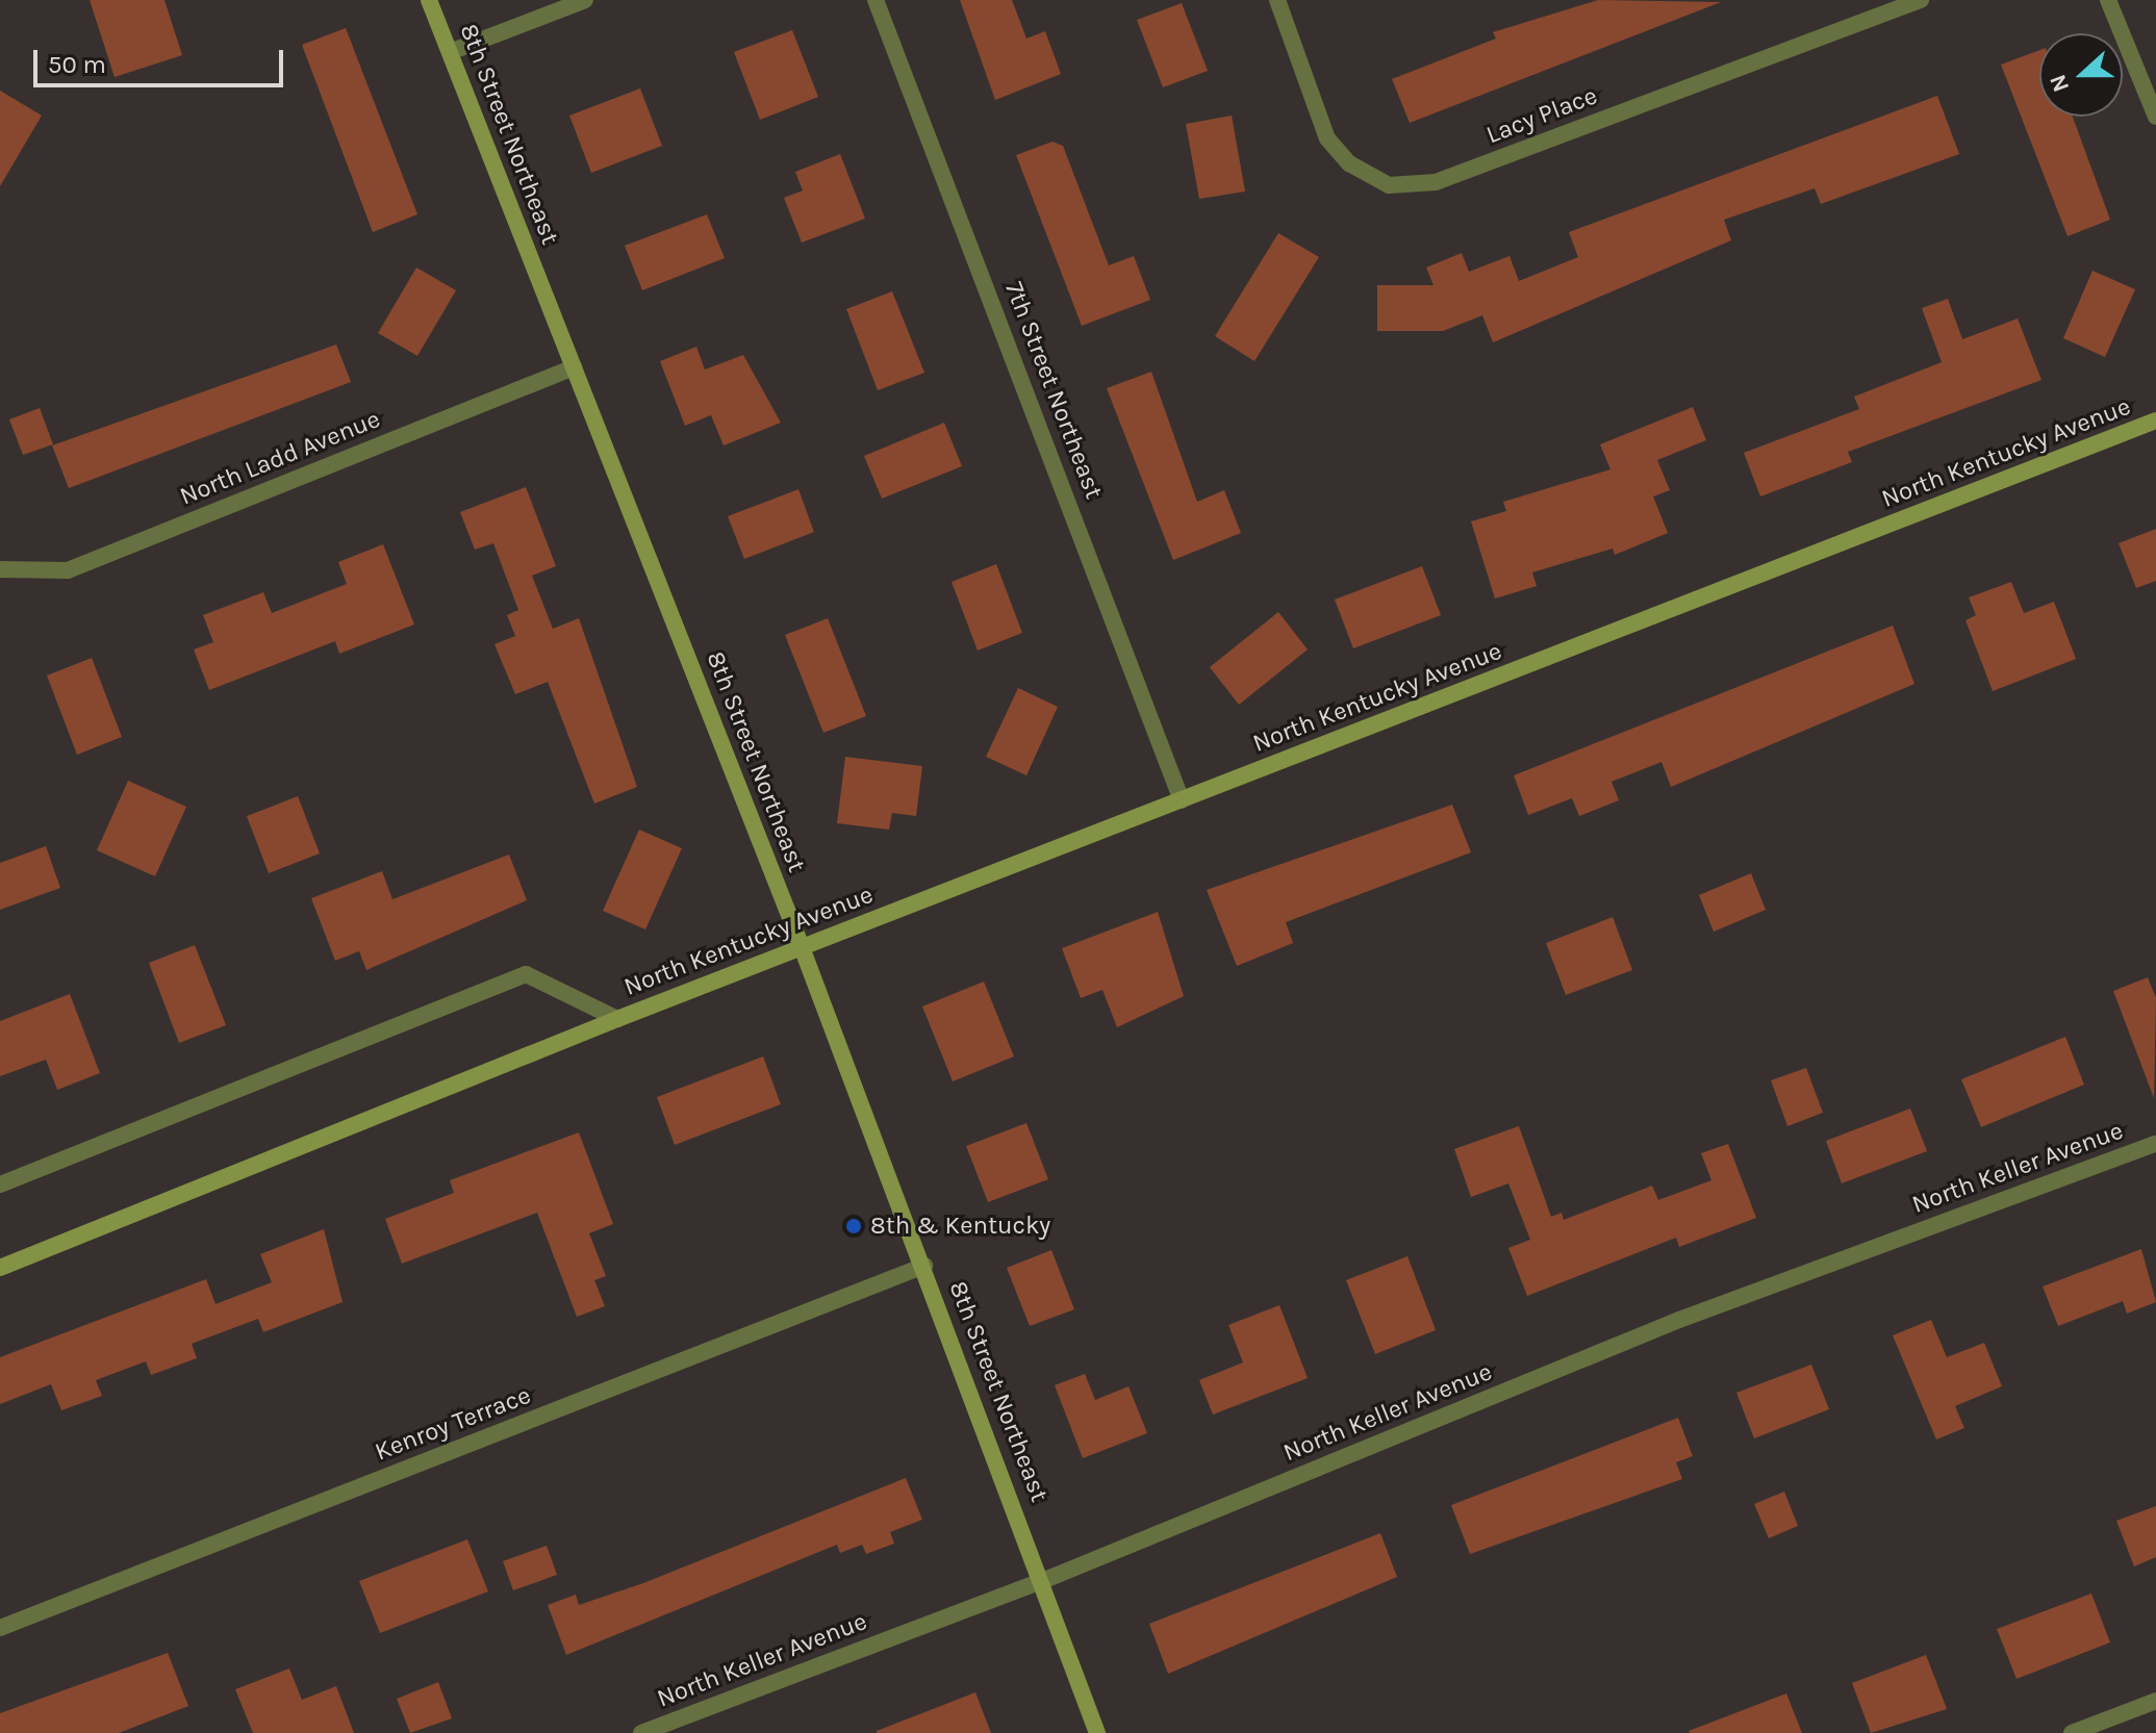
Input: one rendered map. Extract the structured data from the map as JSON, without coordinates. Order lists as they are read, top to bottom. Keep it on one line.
{"streets":{"main road":["8th Street Northeast","North Kentucky Avenue"],"street":["Lacy Place","7th Street Northeast","North Ladd Avenue","North Keller Avenue","Kenroy Terrace"]},"crossings":[["8th Street Northeast","North Kentucky Avenue"],["8th Street Northeast","North Ladd Avenue"],["8th Street Northeast","North Keller Avenue"],["8th Street Northeast","Kenroy Terrace"],["7th Street Northeast","North Kentucky Avenue"]],"places":["8th & Kentucky"],"scale_bar":"50 m","north":"left"}
